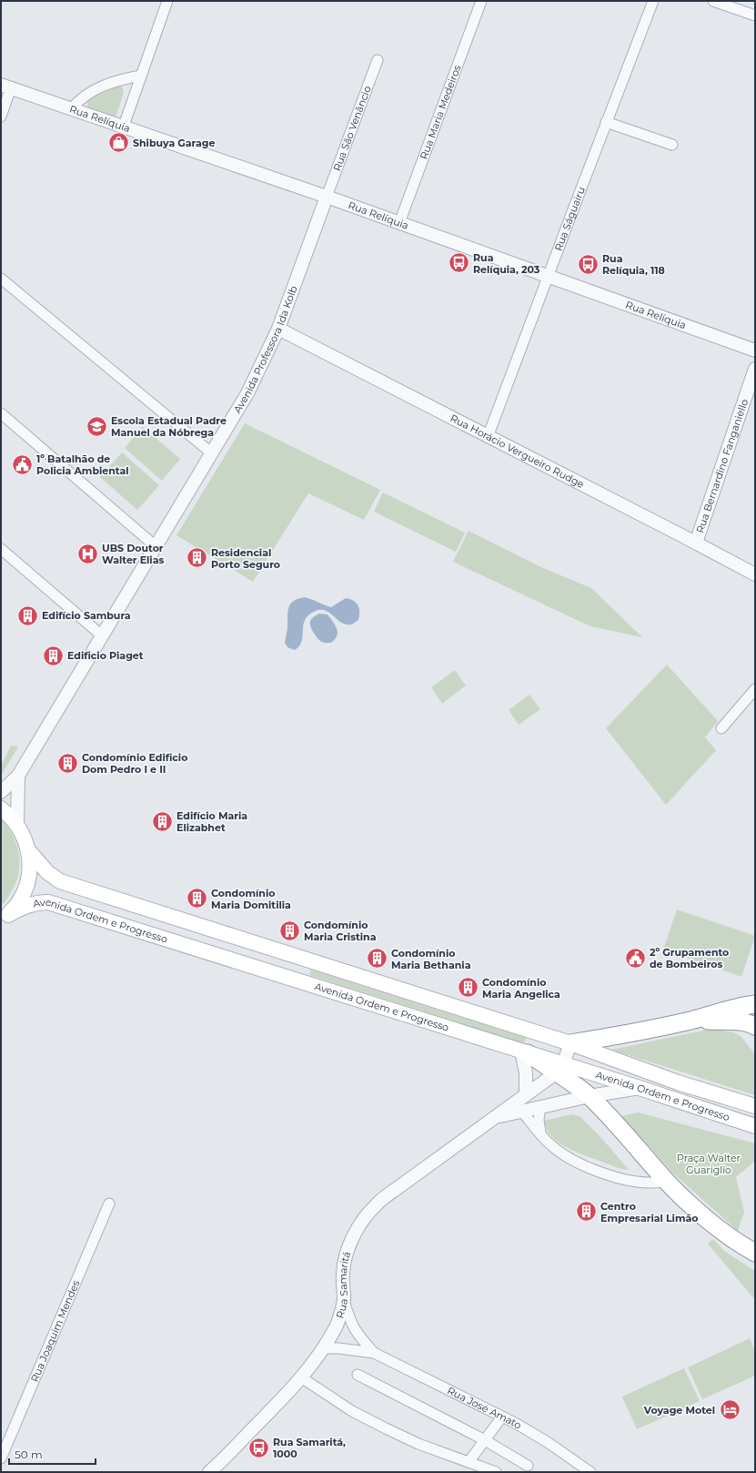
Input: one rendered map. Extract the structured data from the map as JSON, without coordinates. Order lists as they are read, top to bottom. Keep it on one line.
{"streets":{"main road":["Avenida Ordem e Progresso"],"street":["Rua Maria Medeiros","Rua Relíquia","Rua São Venâncio","Rua Ságuairu","Avenida Professora Ida Kolb","Rua Horácio Vergueiro Rudge","Rua Bernardino Fanganiello","Rua Samaritá","Rua Joaquim Mendes","Rua José Amato"]},"crossings":[["Rua Maria Medeiros","Rua Relíquia"],["Rua Relíquia","Rua São Venâncio"],["Rua Relíquia","Rua Ságuairu"],["Rua Relíquia","Avenida Professora Ida Kolb"],["Rua São Venâncio","Avenida Professora Ida Kolb"],["Rua Ságuairu","Rua Horácio Vergueiro Rudge"],["Avenida Professora Ida Kolb","Rua Horácio Vergueiro Rudge"],["Rua Horácio Vergueiro Rudge","Rua Bernardino Fanganiello"],["Avenida Ordem e Progresso","Rua Samaritá"],["Rua Samaritá","Rua José Amato"]],"parks":["Praça Walter Guariglio"],"places":{"shop":["Shibuya Garage"],"bus stop":["Rua Relíquia, 203","Rua Relíquia, 118","Rua Samaritá, 1000"],"school or university":["Escola Estadual Padre Manuel da Nóbrega"],"public building":["1º Batalhão de Policia Ambiental","2º Grupamento de Bombeiros"],"hospital":["UBS Doutor Walter Elias"],"building":["Residencial Porto Seguro","Edifício Sambura","Edificio Piaget","Condomínio Edificio Dom Pedro I e II","Edifício Maria Elizabhet","Condomínio Maria Domitilia","Condomínio Maria Cristina","Condomínio Maria Bethania","Condomínio Maria Angelica","Centro Empresarial Limão"],"hotel":["Voyage Motel"]},"scale_bar":"50 m"}
